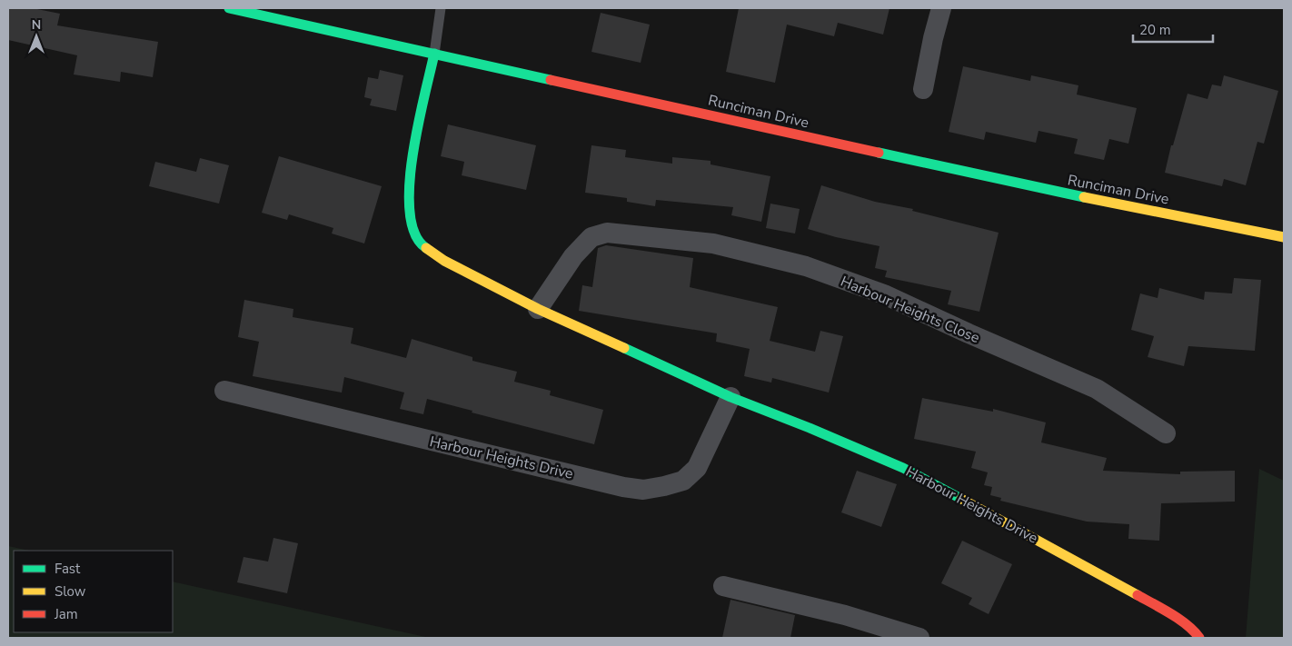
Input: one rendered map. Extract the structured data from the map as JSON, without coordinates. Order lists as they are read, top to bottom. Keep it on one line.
{"streets":{"street":["Runciman Drive","Harbour Heights Close","Harbour Heights Drive"]},"crossings":[["Runciman Drive","Harbour Heights Drive"],["Harbour Heights Close","Harbour Heights Drive"]],"legend":["Fast","Slow","Jam"],"scale_bar":"20 m","north":"top"}
